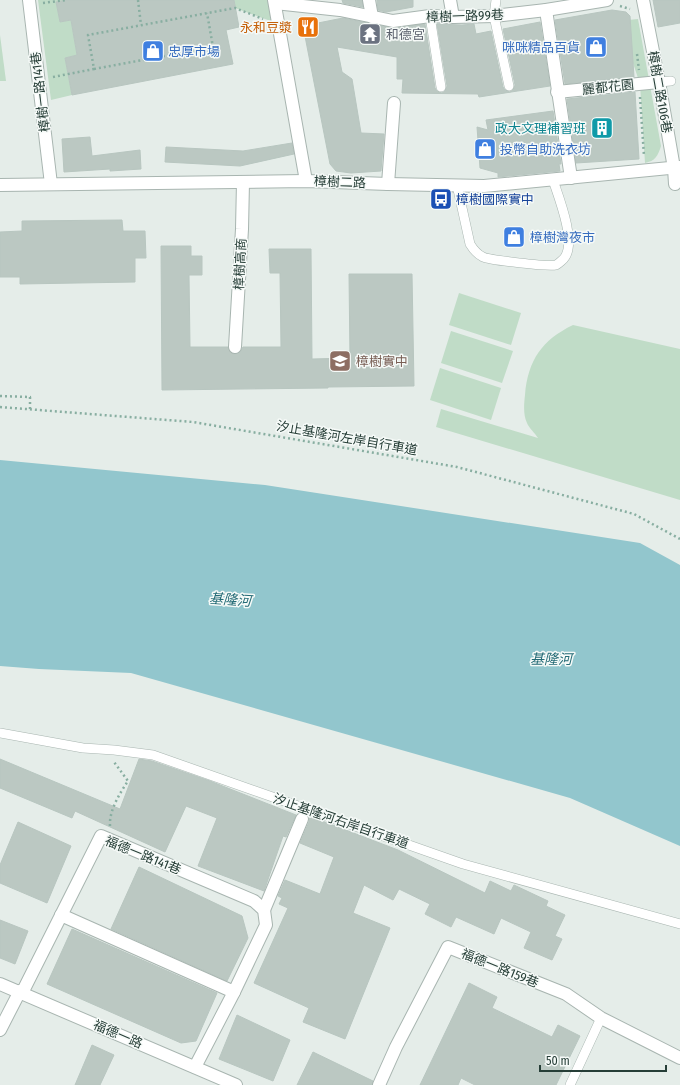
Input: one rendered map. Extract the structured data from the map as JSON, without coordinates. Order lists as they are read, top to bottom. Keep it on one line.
{"streets":{"street":["樟樹一路99巷","麗都花園","樟樹一路141巷","樟樹二路106巷","樟樹二路","樟樹高商","福德一路141巷","福德一路159巷","福德一路"],"lane":["汐止基隆河右岸自行車道"],"path":["汐止基隆河左岸自行車道"]},"crossings":[["麗都花園","樟樹二路106巷"],["樟樹一路141巷","樟樹二路"],["樟樹二路106巷","樟樹二路"],["樟樹二路","樟樹高商"],["福德一路141巷","福德一路"]],"water":["基隆河"],"places":{"restaurant":["永和豆漿"],"temple":["和德宮"],"shop":["咪咪精品百貨","忠厚市場","投幣自助洗衣坊","樟樹灣夜市"],"building":["政大文理補習班"],"bus stop":["樟樹國際實中"],"school or university":["樟樹實中"]},"scale_bar":"50 m"}
